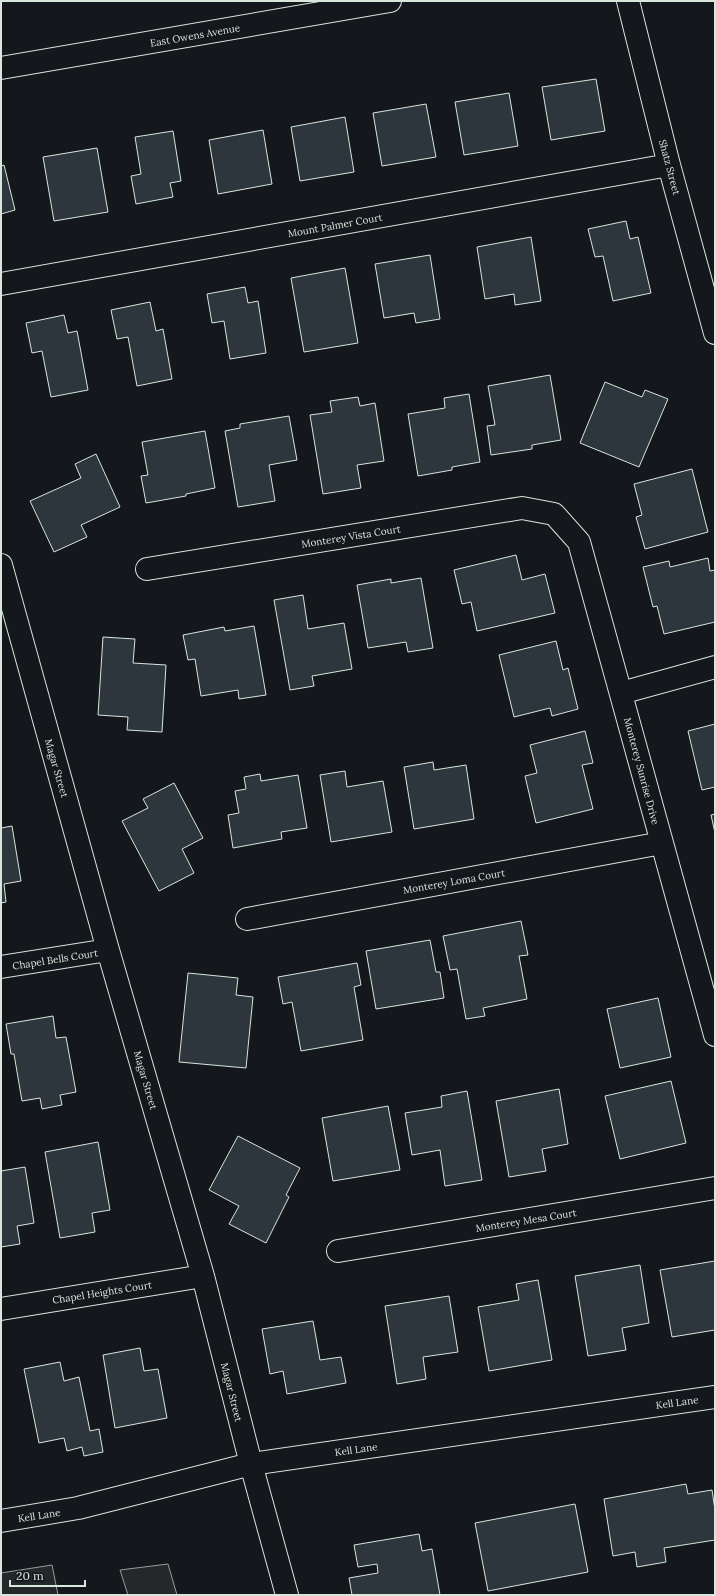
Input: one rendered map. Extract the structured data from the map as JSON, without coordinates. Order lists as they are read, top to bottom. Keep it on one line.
{"streets":{"street":["East Owens Avenue","Shatz Street","Mount Palmer Court","Monterey Vista Court","Magar Street","Monterey Sunrise Drive","Monterey Loma Court","Chapel Bells Court","Monterey Mesa Court","Chapel Heights Court","Kell Lane"]},"crossings":[["Shatz Street","Mount Palmer Court"],["Monterey Vista Court","Monterey Sunrise Drive"],["Magar Street","Chapel Bells Court"],["Magar Street","Chapel Heights Court"],["Magar Street","Kell Lane"],["Monterey Sunrise Drive","Monterey Loma Court"]],"scale_bar":"20 m"}
